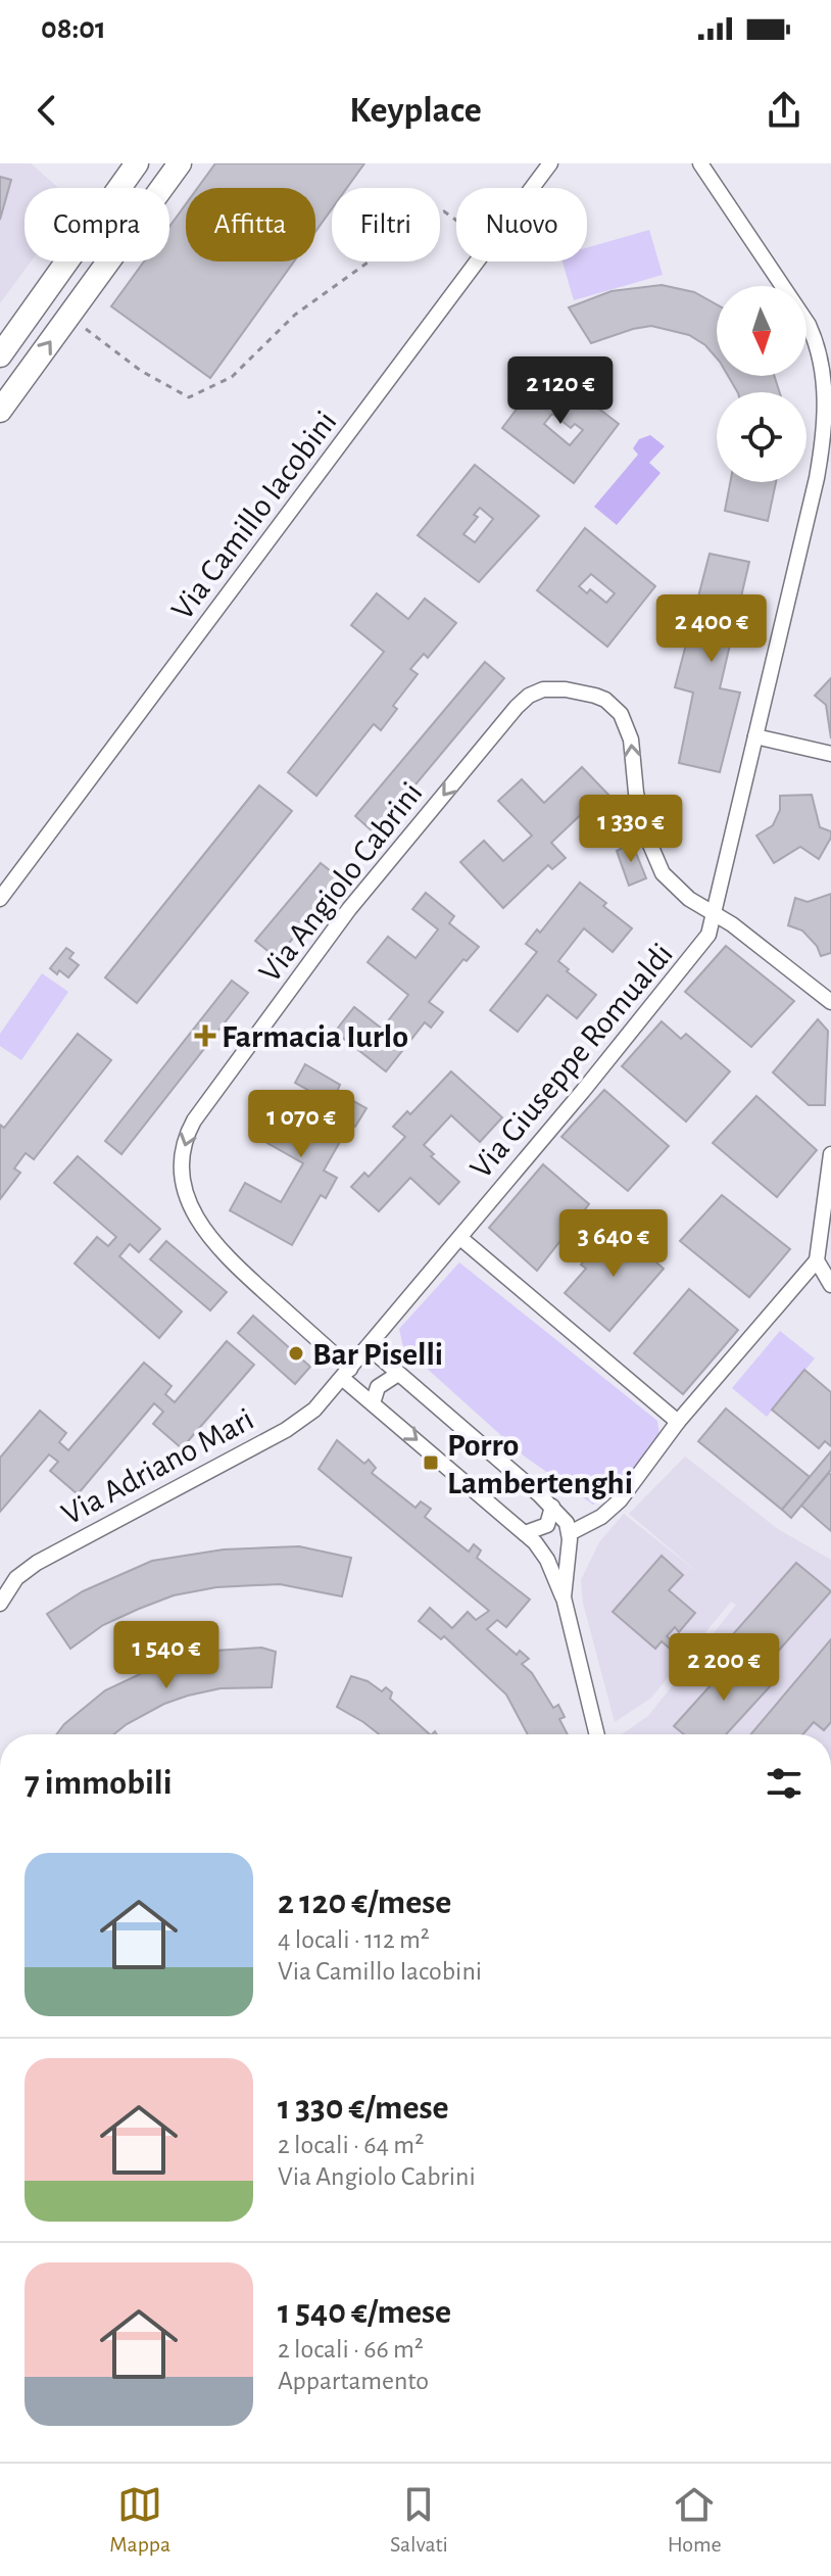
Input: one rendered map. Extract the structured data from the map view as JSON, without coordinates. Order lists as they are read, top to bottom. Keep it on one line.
{"streets":{"street":["Via Camillo Iacobini","Via Angiolo Cabrini","Via Giuseppe Romualdi","Via Adriano Mari"]},"crossings":[["Via Angiolo Cabrini","Via Giuseppe Romualdi"],["Via Angiolo Cabrini","Via Adriano Mari"],["Via Giuseppe Romualdi","Via Adriano Mari"]],"places":{"health":["Farmacia Iurlo"],"other":["Bar Piselli"],"transit":["Porro Lambertenghi"]},"north":"bottom","page":{"status":"08:01","header":"Keyplace","chip":["Compra","Affitta","Filtri","Nuovo"],"price":["2 120 €","2 400 €","1 330 €","1 070 €","3 640 €","1 540 €","2 200 €"],"heading":"7 immobili","list":[{"name":"2 120 €/mese","note":"4 locali · 112 m² · Via Camillo Iacobini"},{"name":"1 330 €/mese","note":"2 locali · 64 m² · Via Angiolo Cabrini"},{"name":"1 540 €/mese","note":"2 locali · 66 m² · Appartamento"}],"tabs":["Mappa","Salvati","Home"]}}
